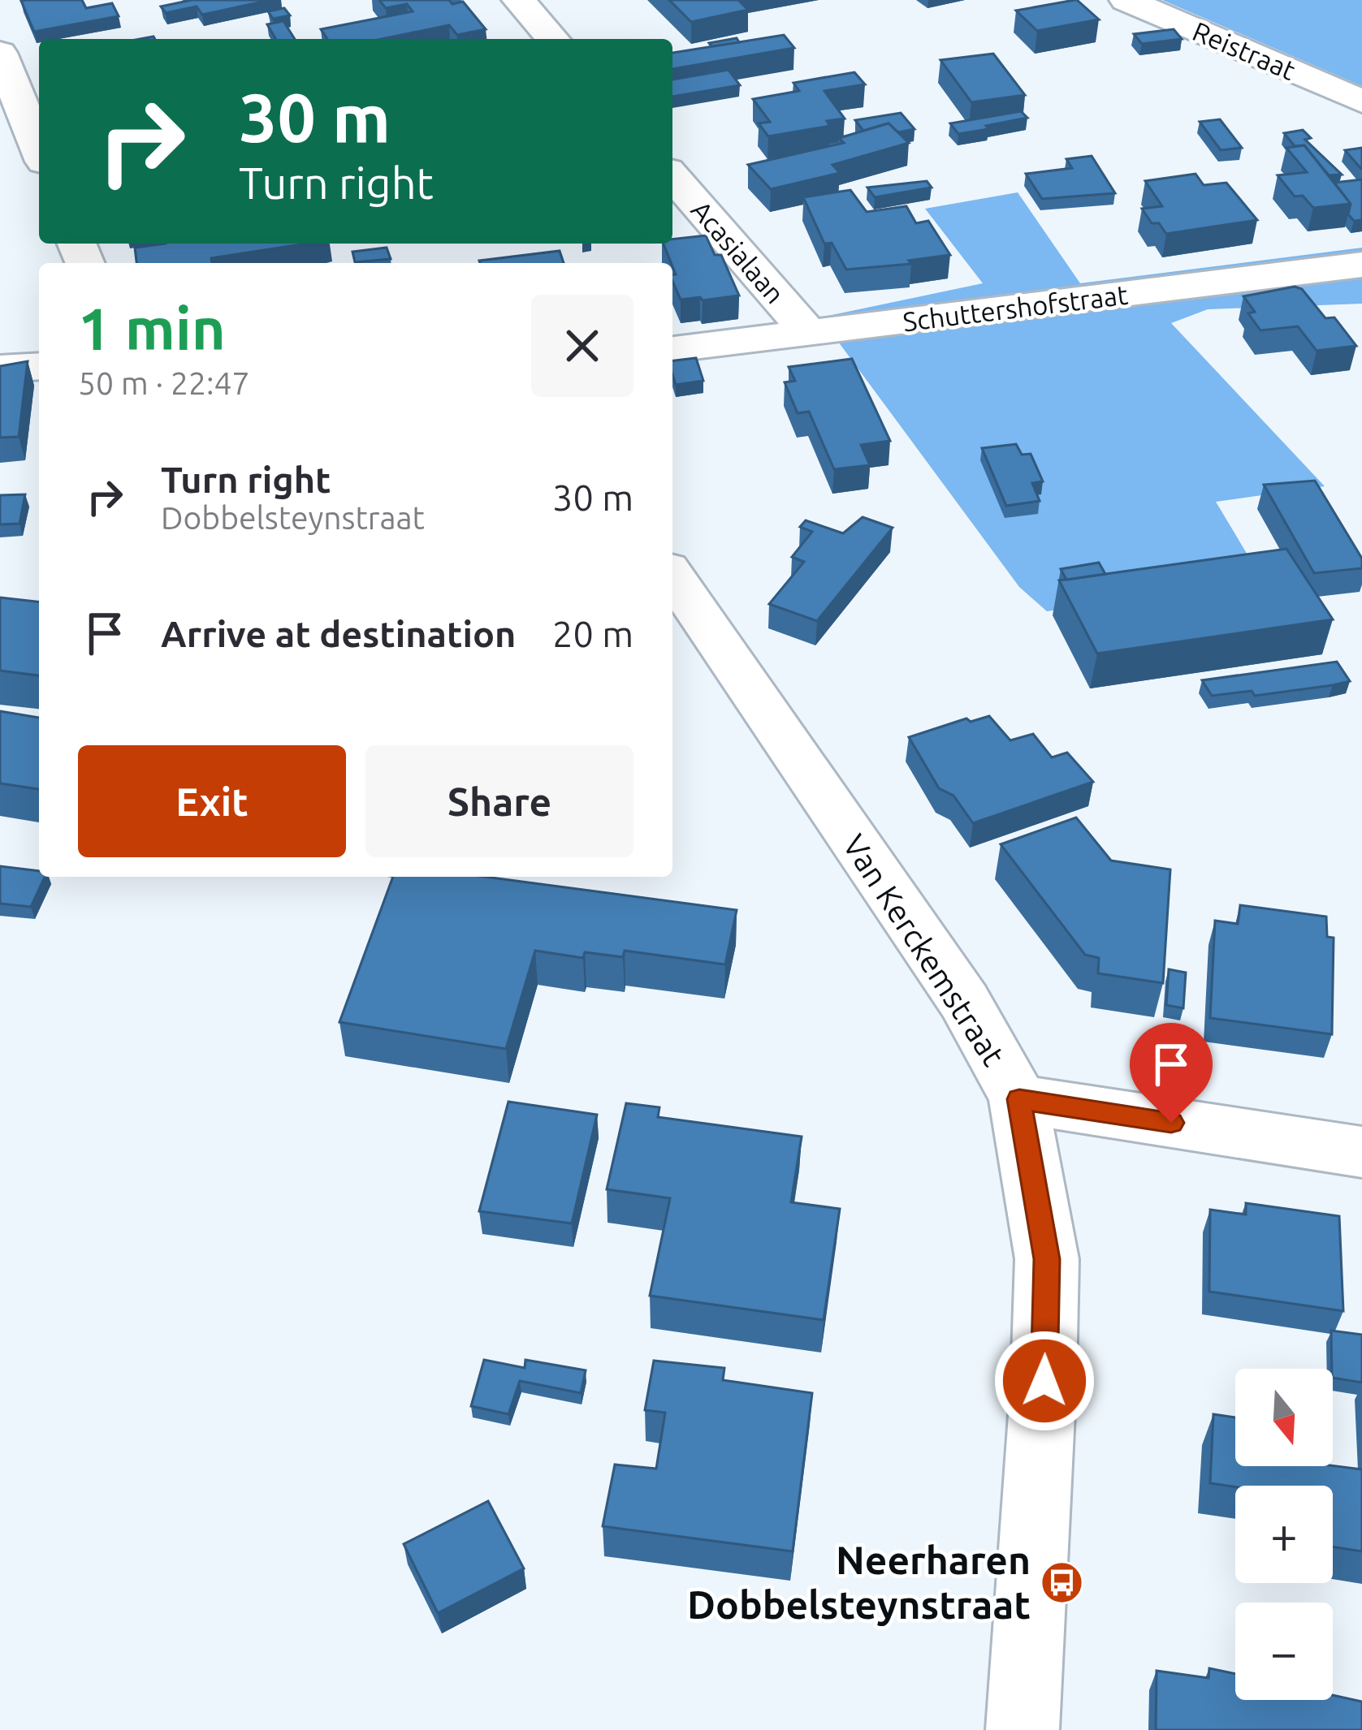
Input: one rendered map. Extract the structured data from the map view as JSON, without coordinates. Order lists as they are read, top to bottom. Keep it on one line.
{"streets":{"street":["Reistraat","Acasialaan","Schuttershofstraat","Van Kerckemstraat"]},"crossings":[["Acasialaan","Schuttershofstraat"]],"places":{"bus stop":["Neerharen Dobbelsteynstraat"]},"north":"bottom","page":{"turn":["30 m","Turn right"],"heading":["1 min","50 m · 22:47"],"list":[{"name":"Turn right","note":"Dobbelsteynstraat","value":"30 m"},{"name":"Arrive at destination","value":"20 m"}],"buttons":["Exit","Share"],"map_buttons":["+","−"]}}
